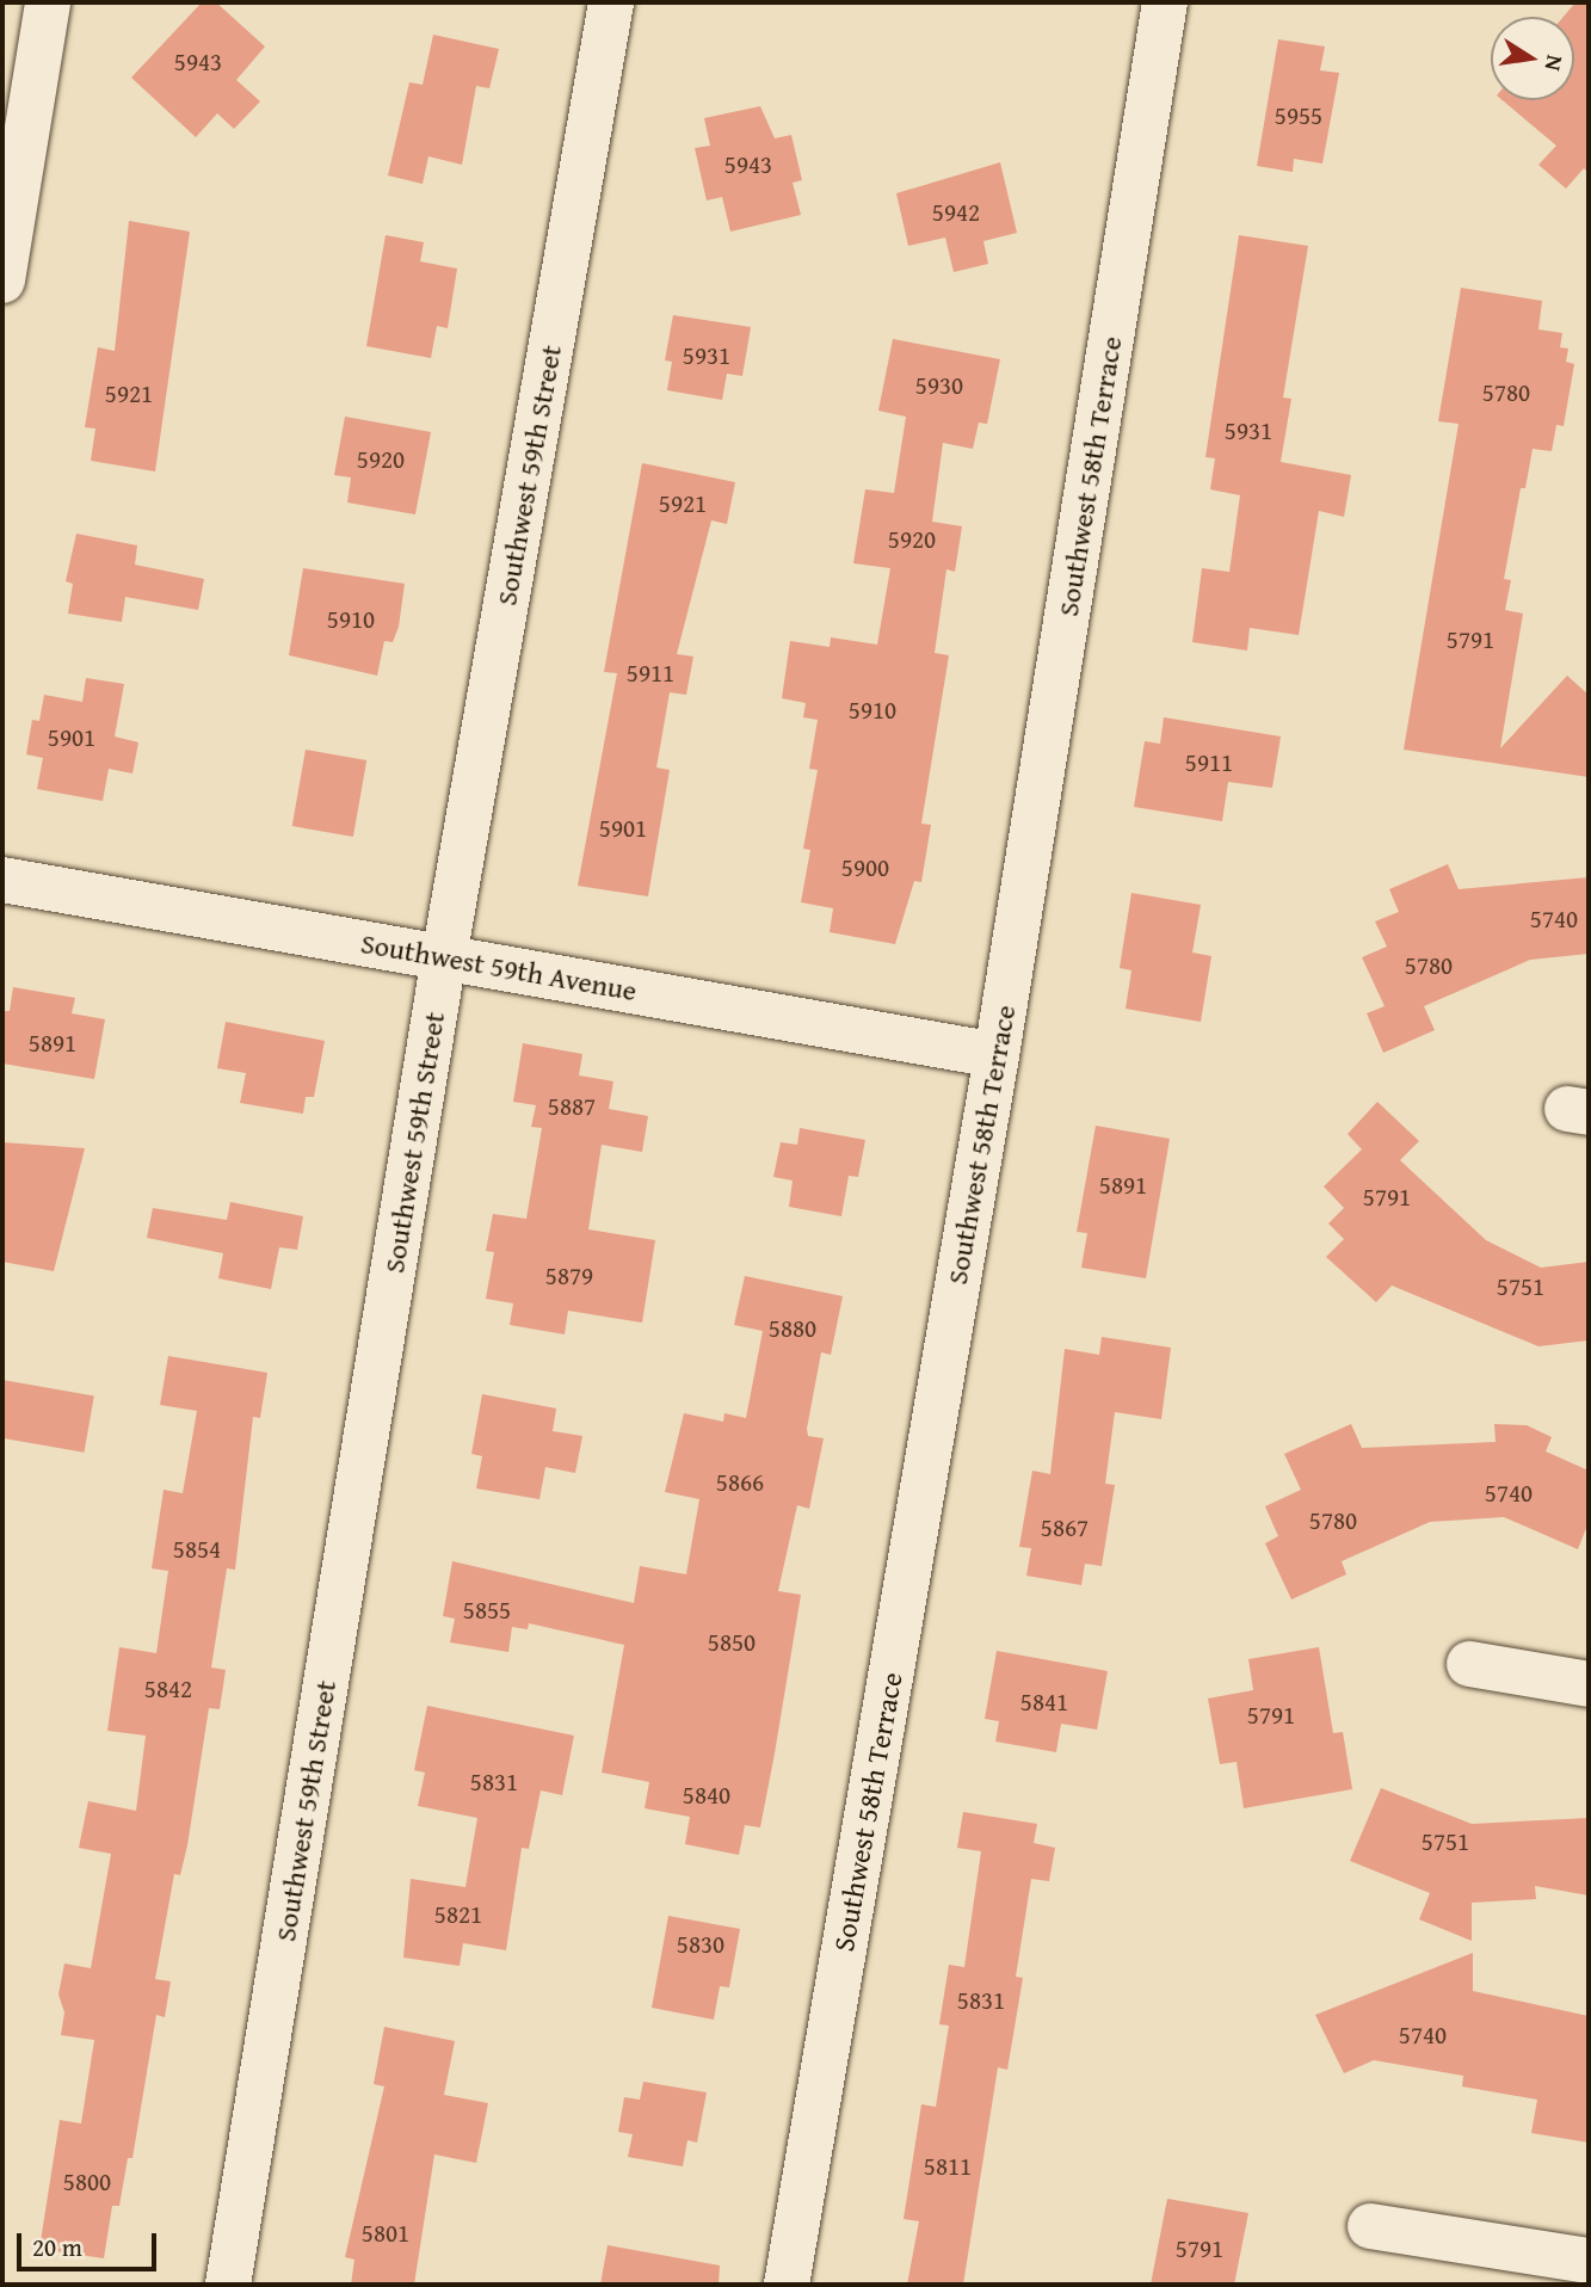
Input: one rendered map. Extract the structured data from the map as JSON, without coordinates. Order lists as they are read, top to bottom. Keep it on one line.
{"streets":{"street":["Southwest 59th Street","Southwest 58th Terrace","Southwest 59th Avenue"]},"crossings":[["Southwest 59th Street","Southwest 59th Avenue"],["Southwest 58th Terrace","Southwest 59th Avenue"]],"house_numbers":["5943","5955","5943","5942","5931","5930","5780","5921","5931","5920","5921","5920","5910","5791","5911","5910","5901","5911","5901","5900","5740","5780","5891","5887","5891","5791","5879","5751","5880","5866","5740","5780","5867","5854","5855","5850","5842","5841","5791","5831","5840","5751","5821","5830","5831","5740","5811","5800","5801","5791"],"scale_bar":"20 m","north":"right"}
